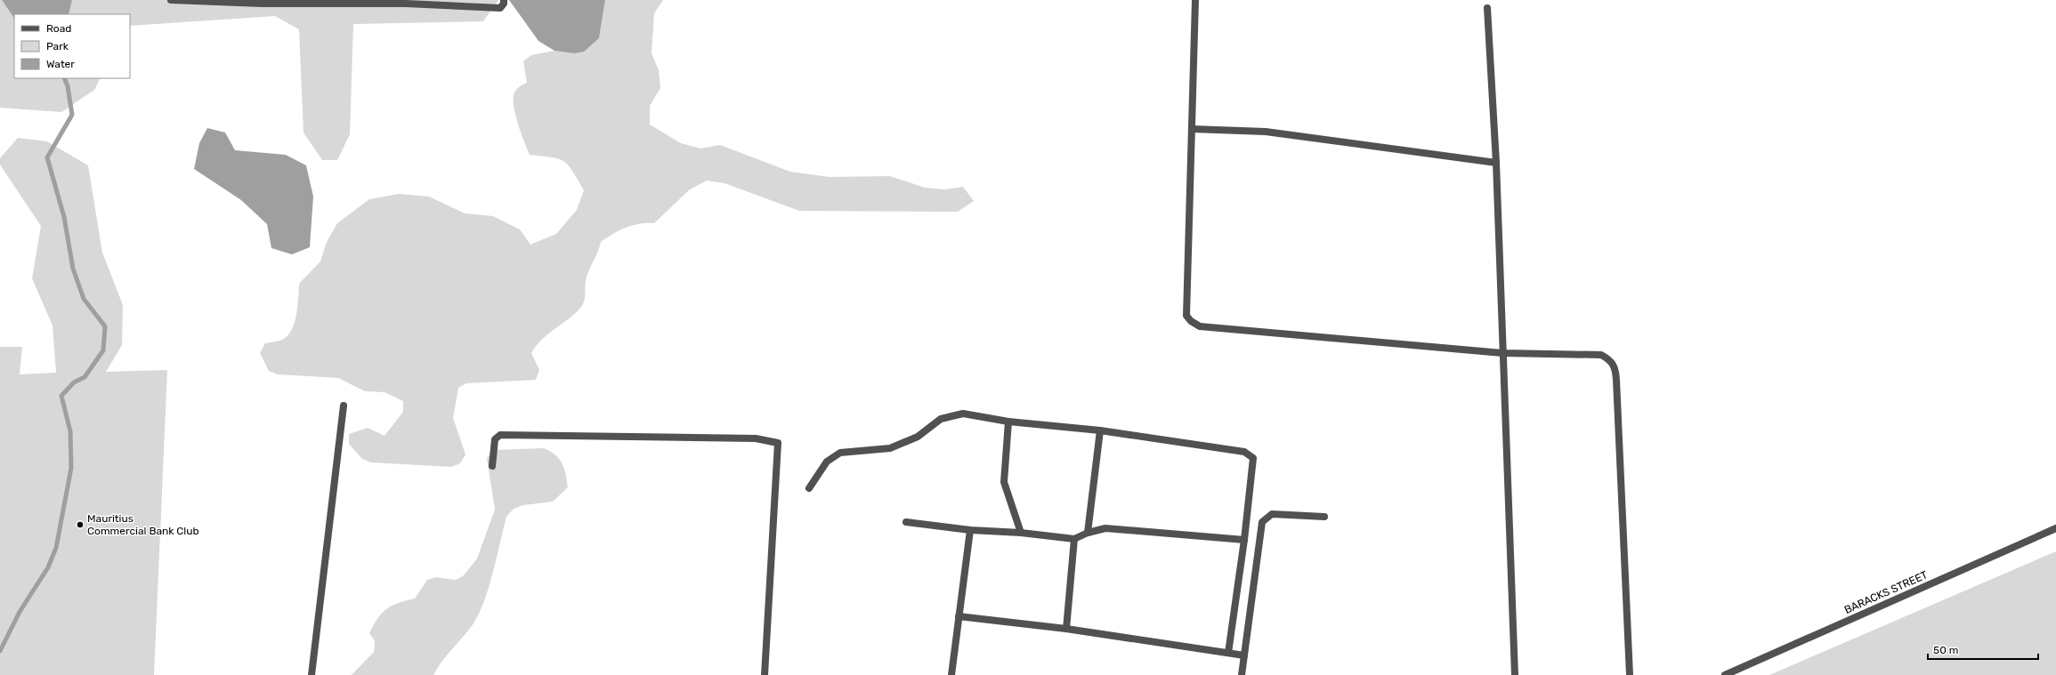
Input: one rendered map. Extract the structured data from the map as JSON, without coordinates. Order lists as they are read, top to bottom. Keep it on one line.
{"streets":{"street":["BARACKS STREET"]},"places":["Mauritius Commercial Bank Club"],"legend":["Road","Park","Water"],"scale_bar":"50 m"}
